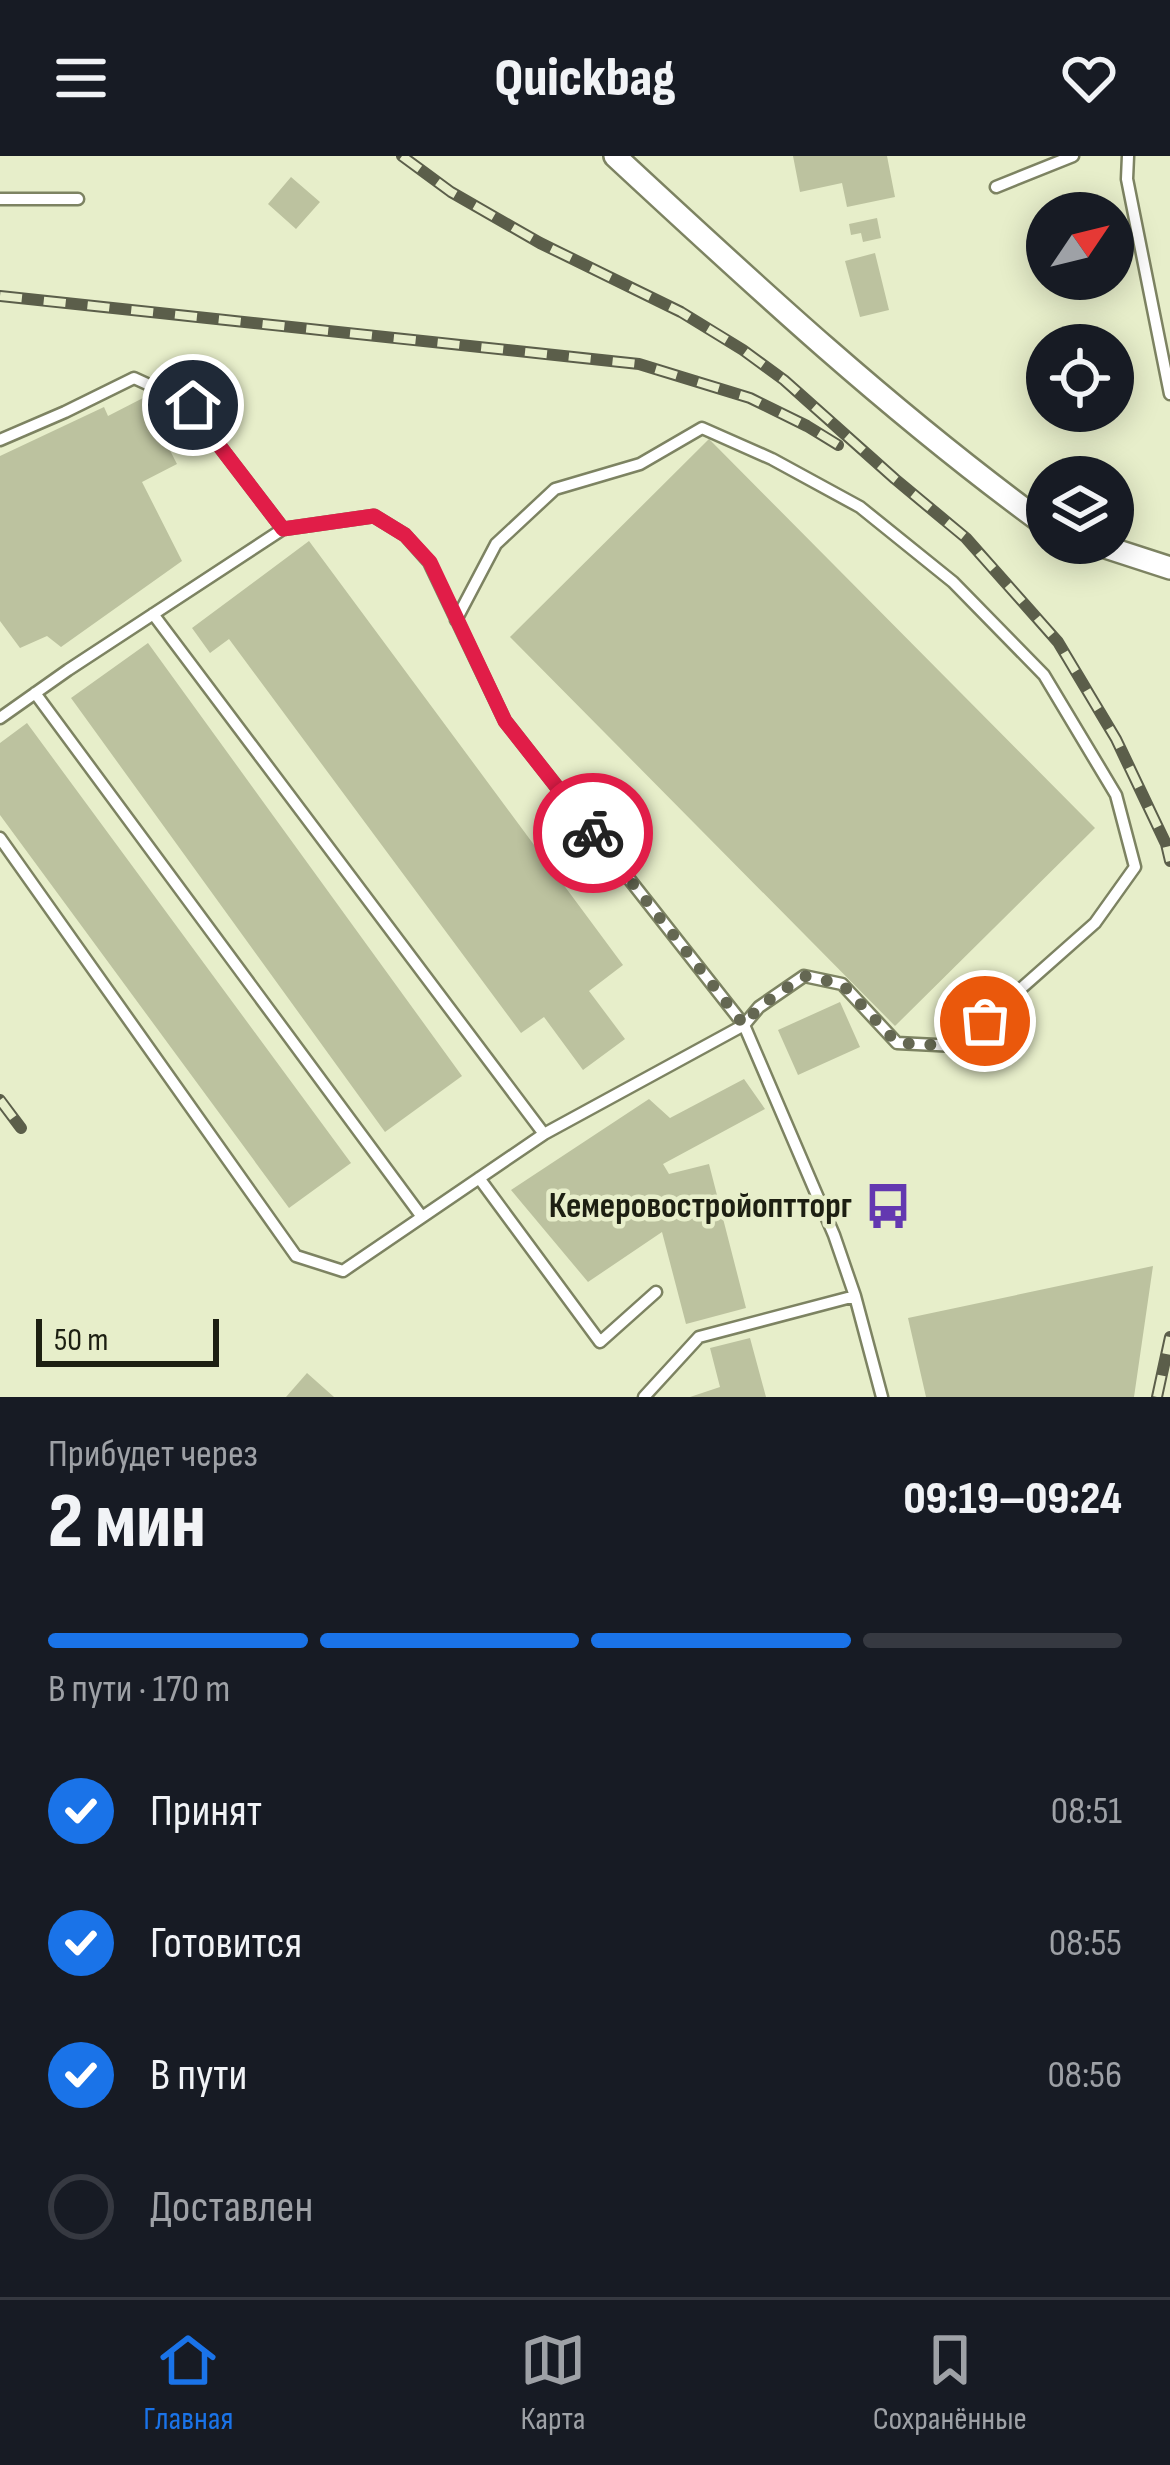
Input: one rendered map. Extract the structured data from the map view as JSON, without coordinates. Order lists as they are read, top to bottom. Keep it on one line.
{"places":{"bus stop":["Кемеровостройоптторг"]},"scale_bar":"50 m","north":"top right","page":{"header":"Quickbag","scale":"50 m","heading":["2 мин","Прибудет через","09:19–09:24"],"bar":"В пути · 170 m","list":[["Принят","08:51"],["Готовится","08:55"],["В пути","08:56"],"Доставлен"],"tabs":["Главная","Карта","Сохранённые"]}}
